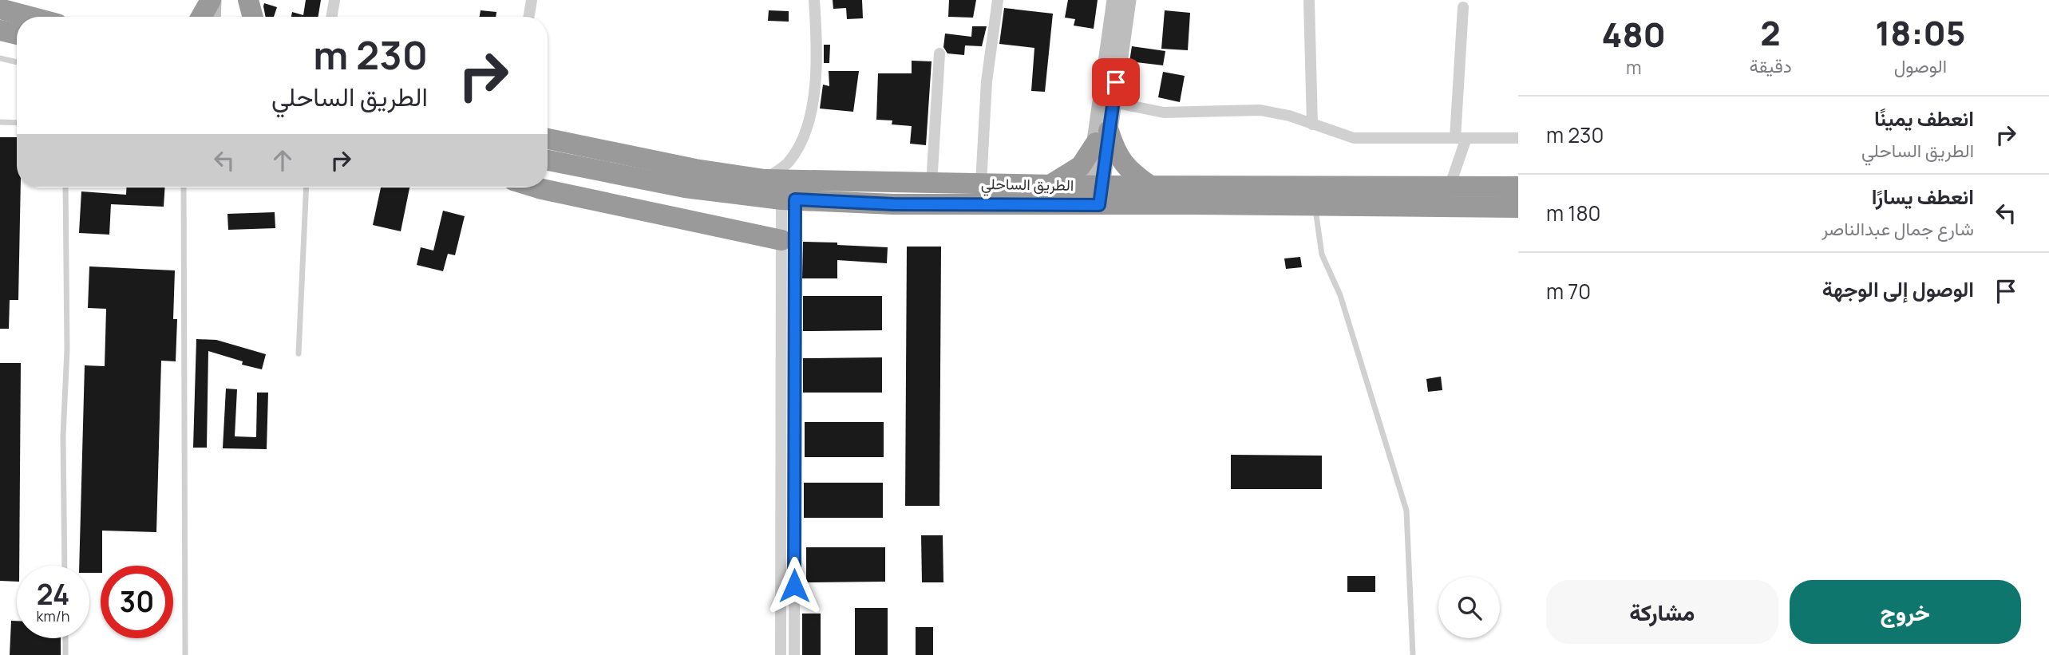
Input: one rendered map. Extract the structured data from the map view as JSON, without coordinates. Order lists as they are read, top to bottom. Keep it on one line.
{"streets":{"highway":["الطريق الساحلي"]},"page":{"eta":["18:05","الوصول","2","دقيقة","480","m"],"turn":["230 m","الطريق الساحلي"],"list":[{"name":"انعطف يمينًا","note":"الطريق الساحلي","value":"230 m"},{"name":"انعطف يسارًا","note":"شارع جمال عبدالناصر","value":"180 m"},{"name":"الوصول إلى الوجهة","value":"70 m"}],"speed":"24 km/h","limit":"30","buttons":["خروج","مشاركة"]}}
